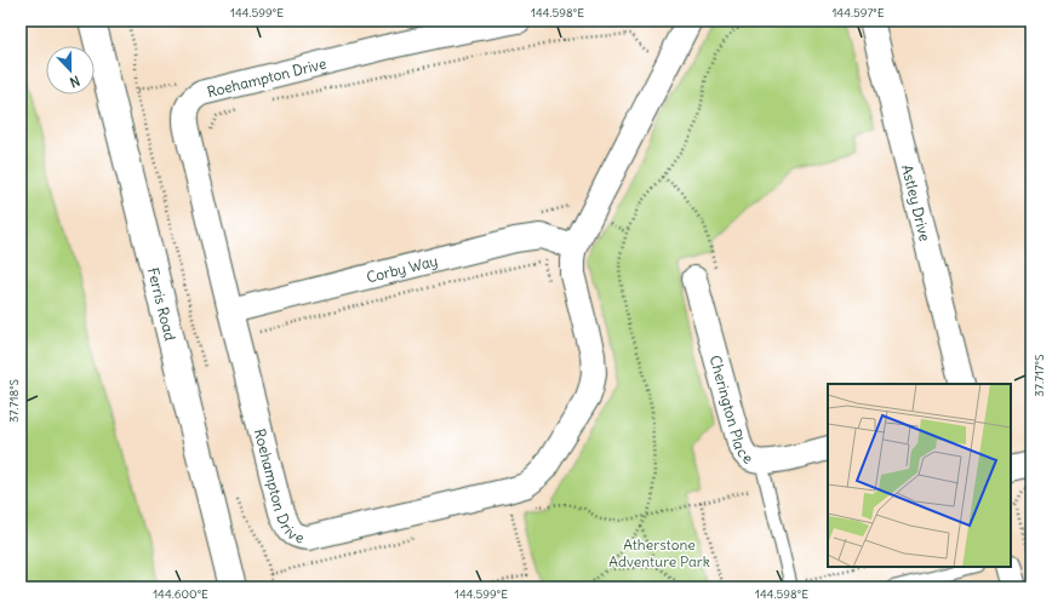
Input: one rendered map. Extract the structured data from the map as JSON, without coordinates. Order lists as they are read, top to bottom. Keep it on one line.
{"streets":{"street":["Roehampton Drive","Astley Drive","Corby Way","Ferris Road","Cherington Place"]},"crossings":[["Roehampton Drive","Corby Way"]],"parks":["Atherstone Adventure Park"],"north":"bottom","coordinates":["144.599°E","144.598°E","144.597°E","37.717°S","37.718°S","144.600°E"]}
